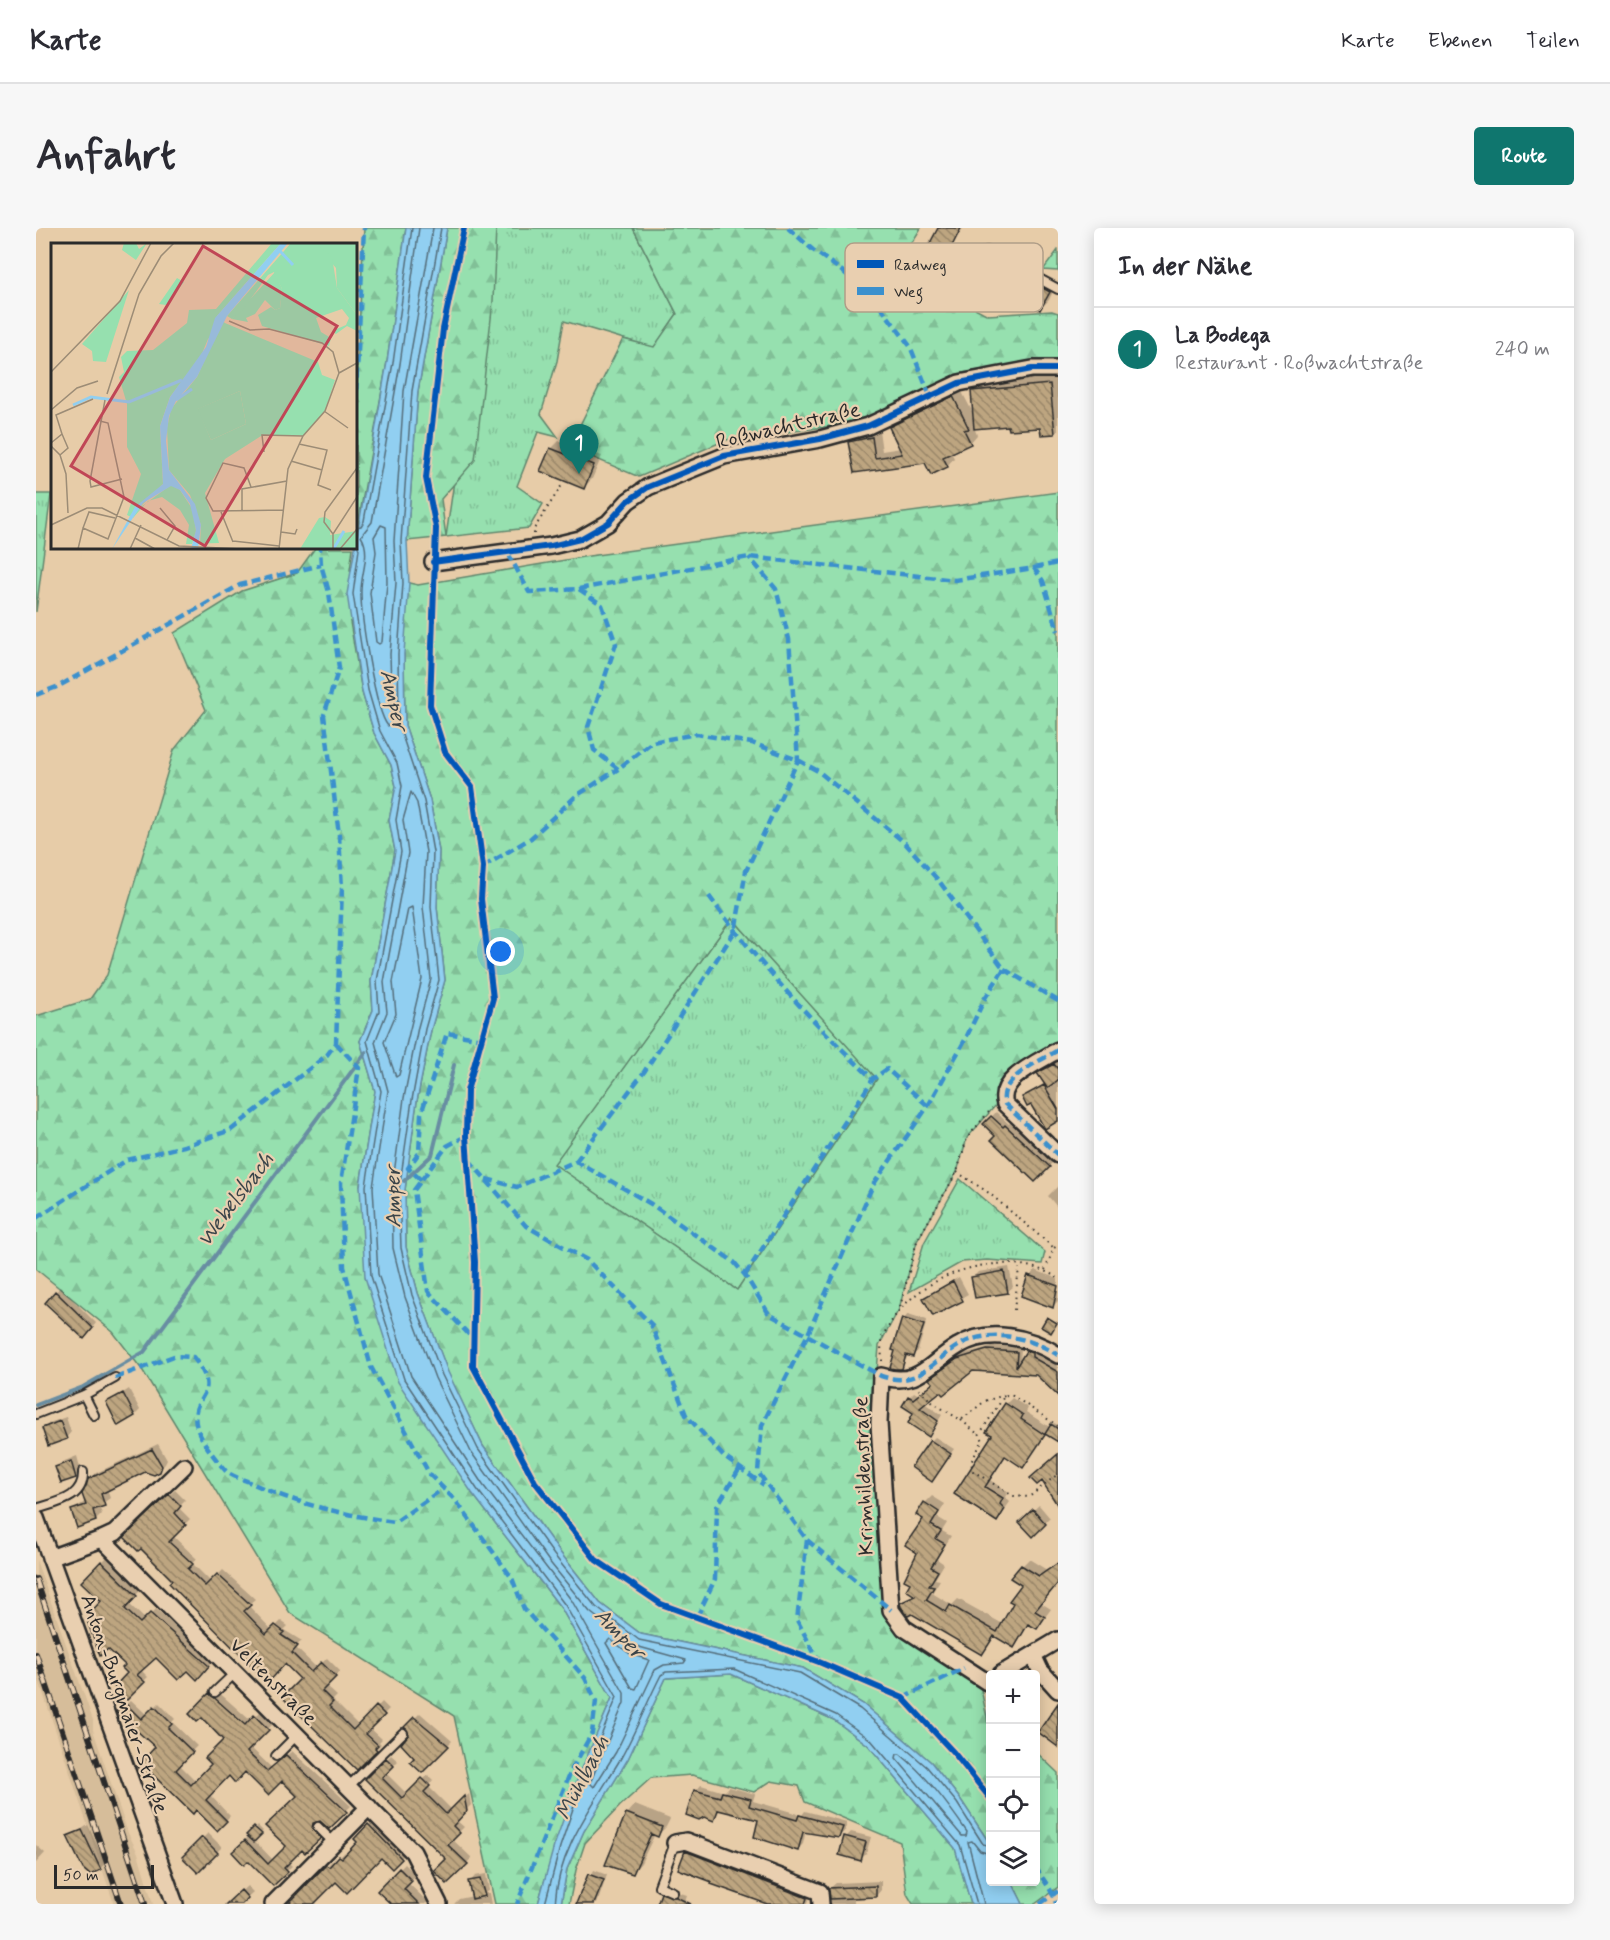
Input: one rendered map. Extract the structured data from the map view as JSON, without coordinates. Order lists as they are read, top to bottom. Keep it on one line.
{"streets":{"street":["Roßwachtstraße","Krimhildenstraße","Veltenstraße","Anton-Burgmaier-Straße"]},"water":["Amper","Webelsbach","Mühlbach"],"legend":["Radweg","Weg"],"scale_bar":"50 m","page":{"header":"Karte","nav":["Karte","Ebenen","Teilen"],"buttons":"Route","title":"Anfahrt","heading":"In der Nähe","list":[{"mark":"1","name":"La Bodega","note":"Restaurant · Roßwachtstraße","value":"240 m"}],"pins":"1","map_buttons":["+","−"],"scale":"50 m"}}
